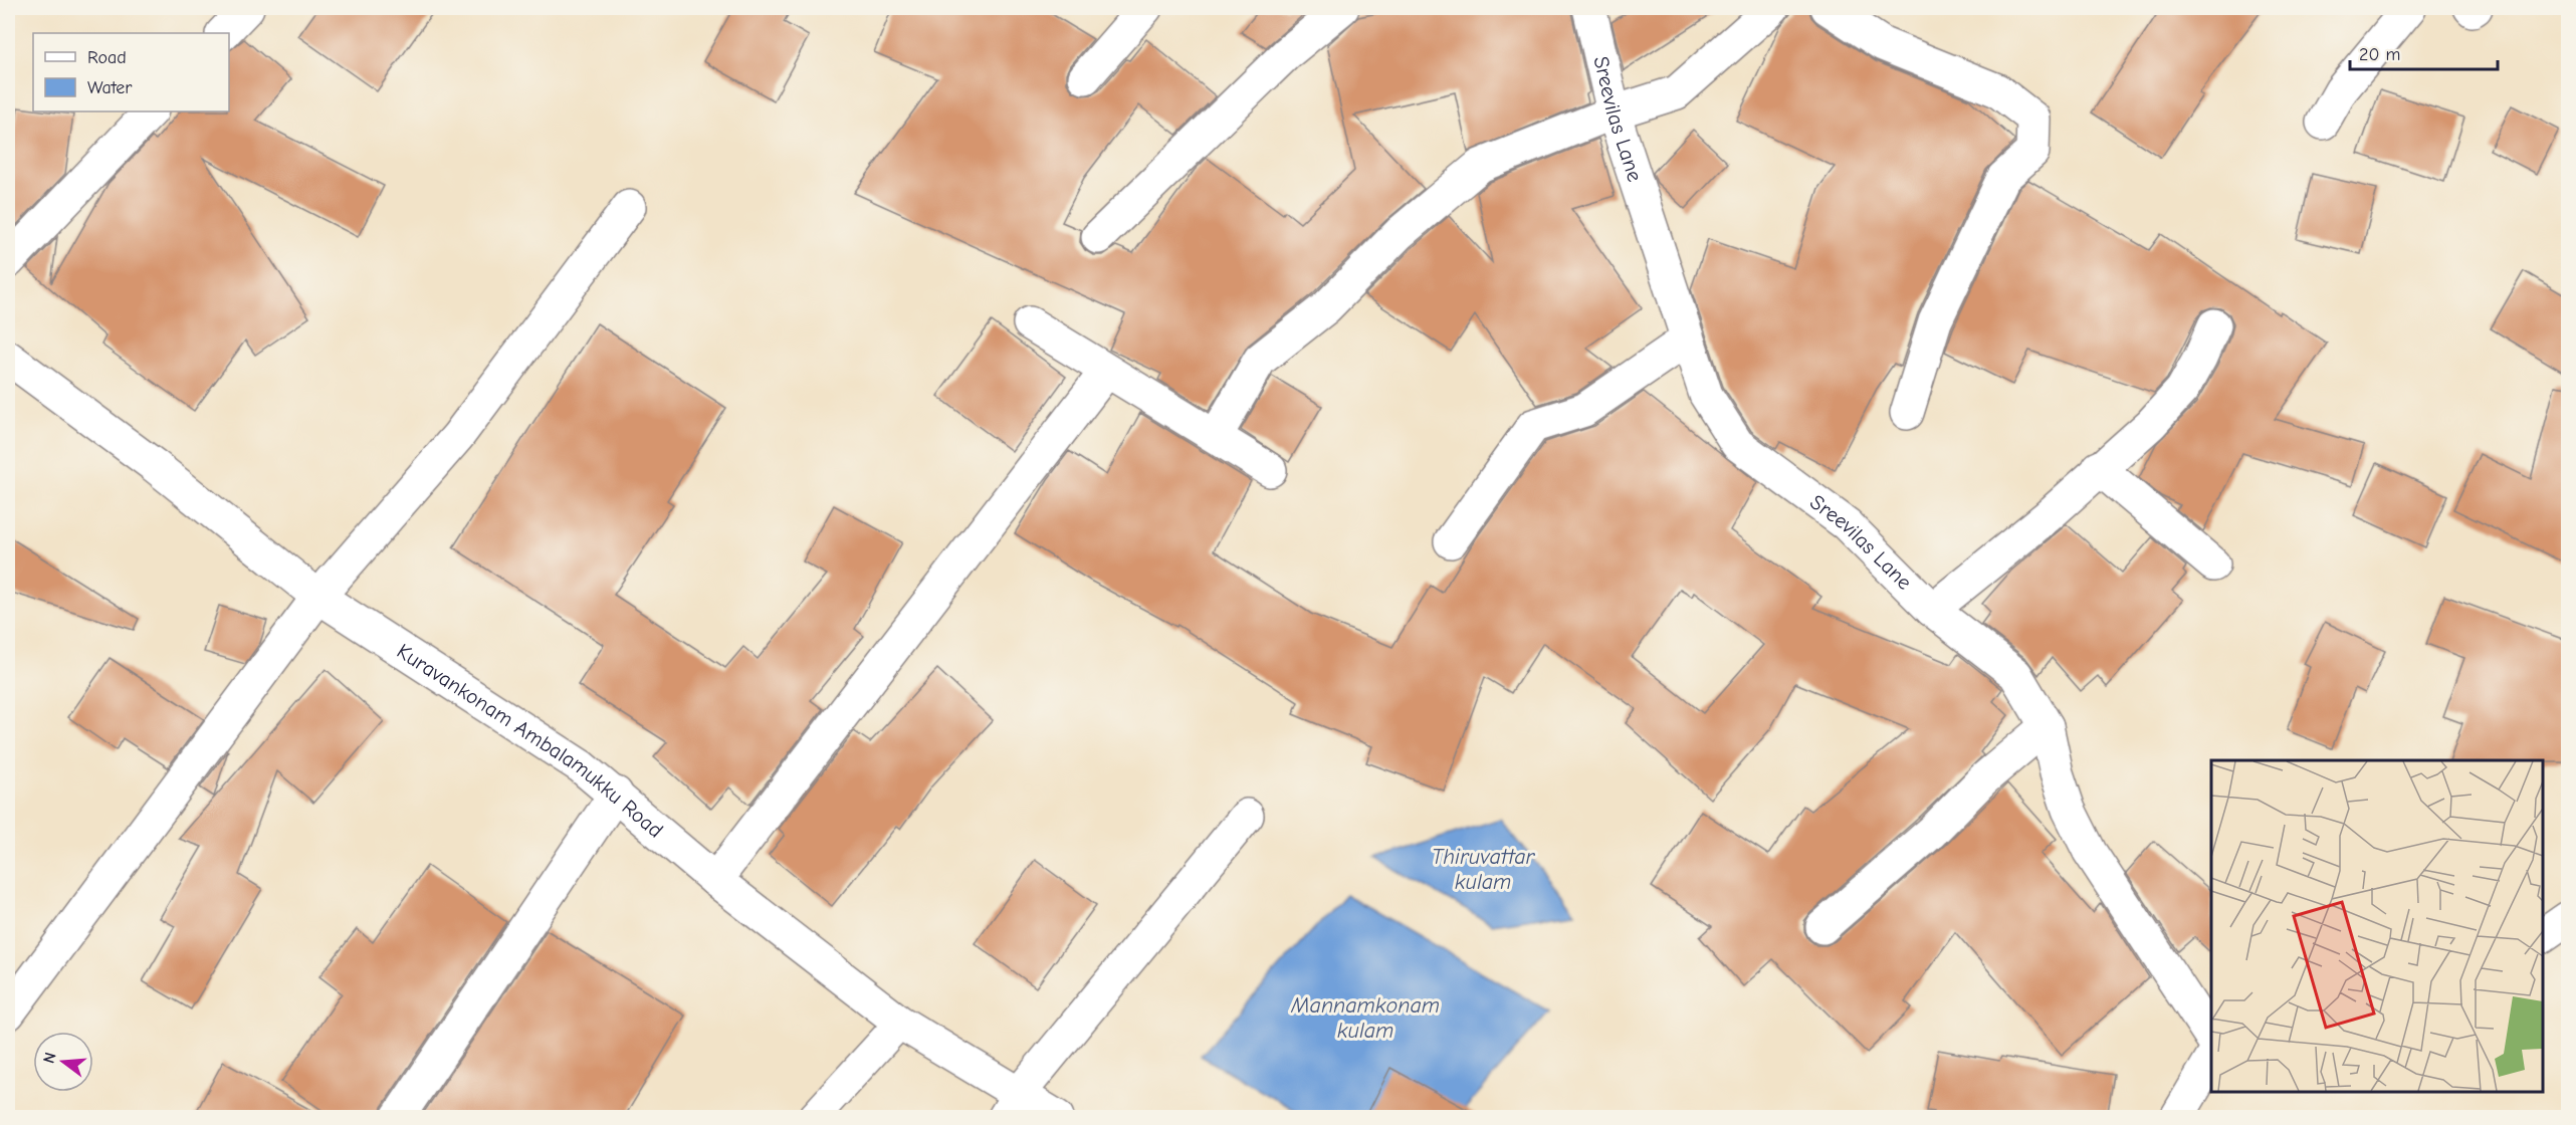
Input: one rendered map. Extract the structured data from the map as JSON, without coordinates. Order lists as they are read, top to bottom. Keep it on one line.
{"streets":{"street":["Sreevilas Lane","Kuravankonam Ambalamukku Road"]},"water":["Thiruvattar kulam","Mannamkonam kulam"],"legend":["Road","Water"],"scale_bar":"20 m","north":"left"}
